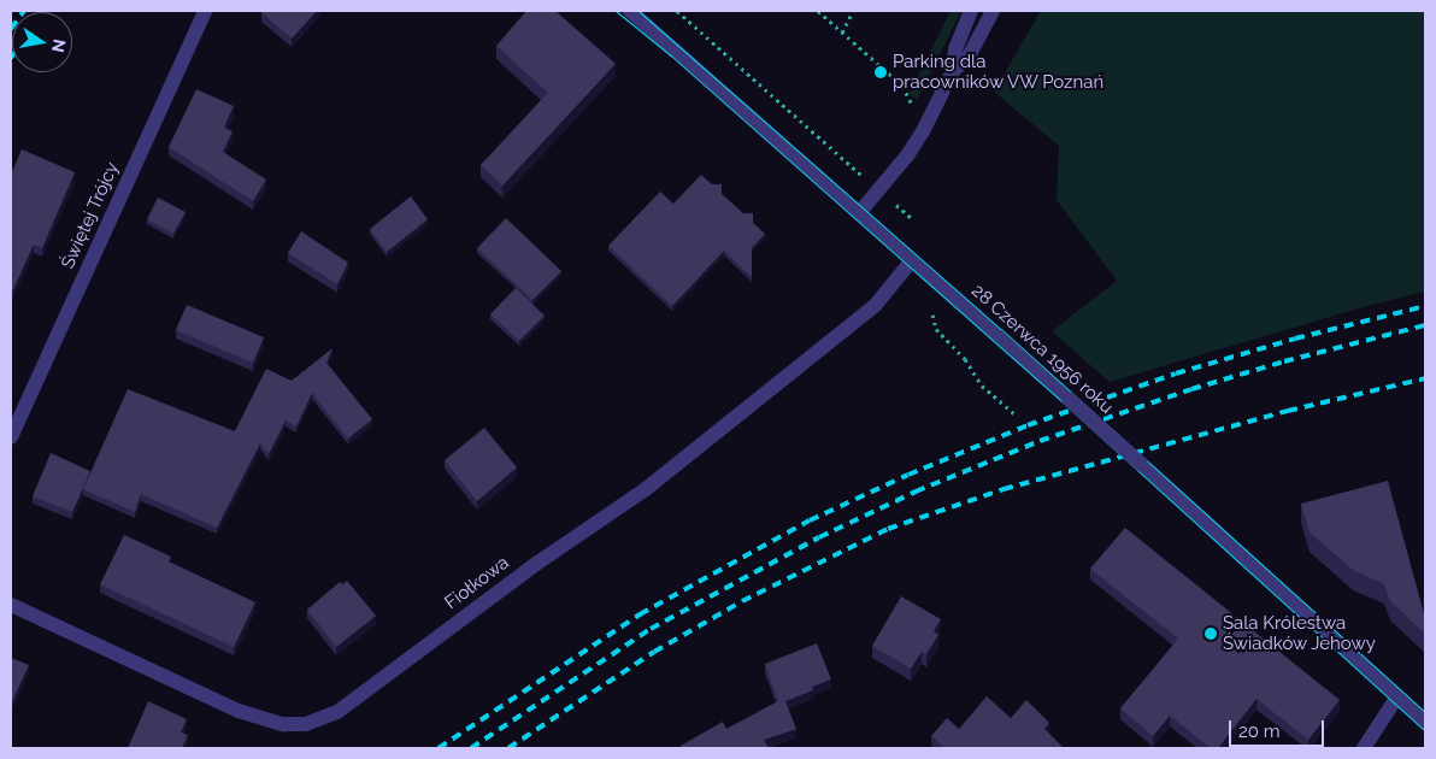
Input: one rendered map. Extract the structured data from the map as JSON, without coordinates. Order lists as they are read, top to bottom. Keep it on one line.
{"streets":{"street":["Świętej Trójcy","28 Czerwca 1956 roku","Fiołkowa"]},"crossings":[["28 Czerwca 1956 roku","Fiołkowa"]],"places":["Parking dla pracowników VW Poznań","Sala Królestwa Świadków Jehowy"],"scale_bar":"20 m","north":"right"}
